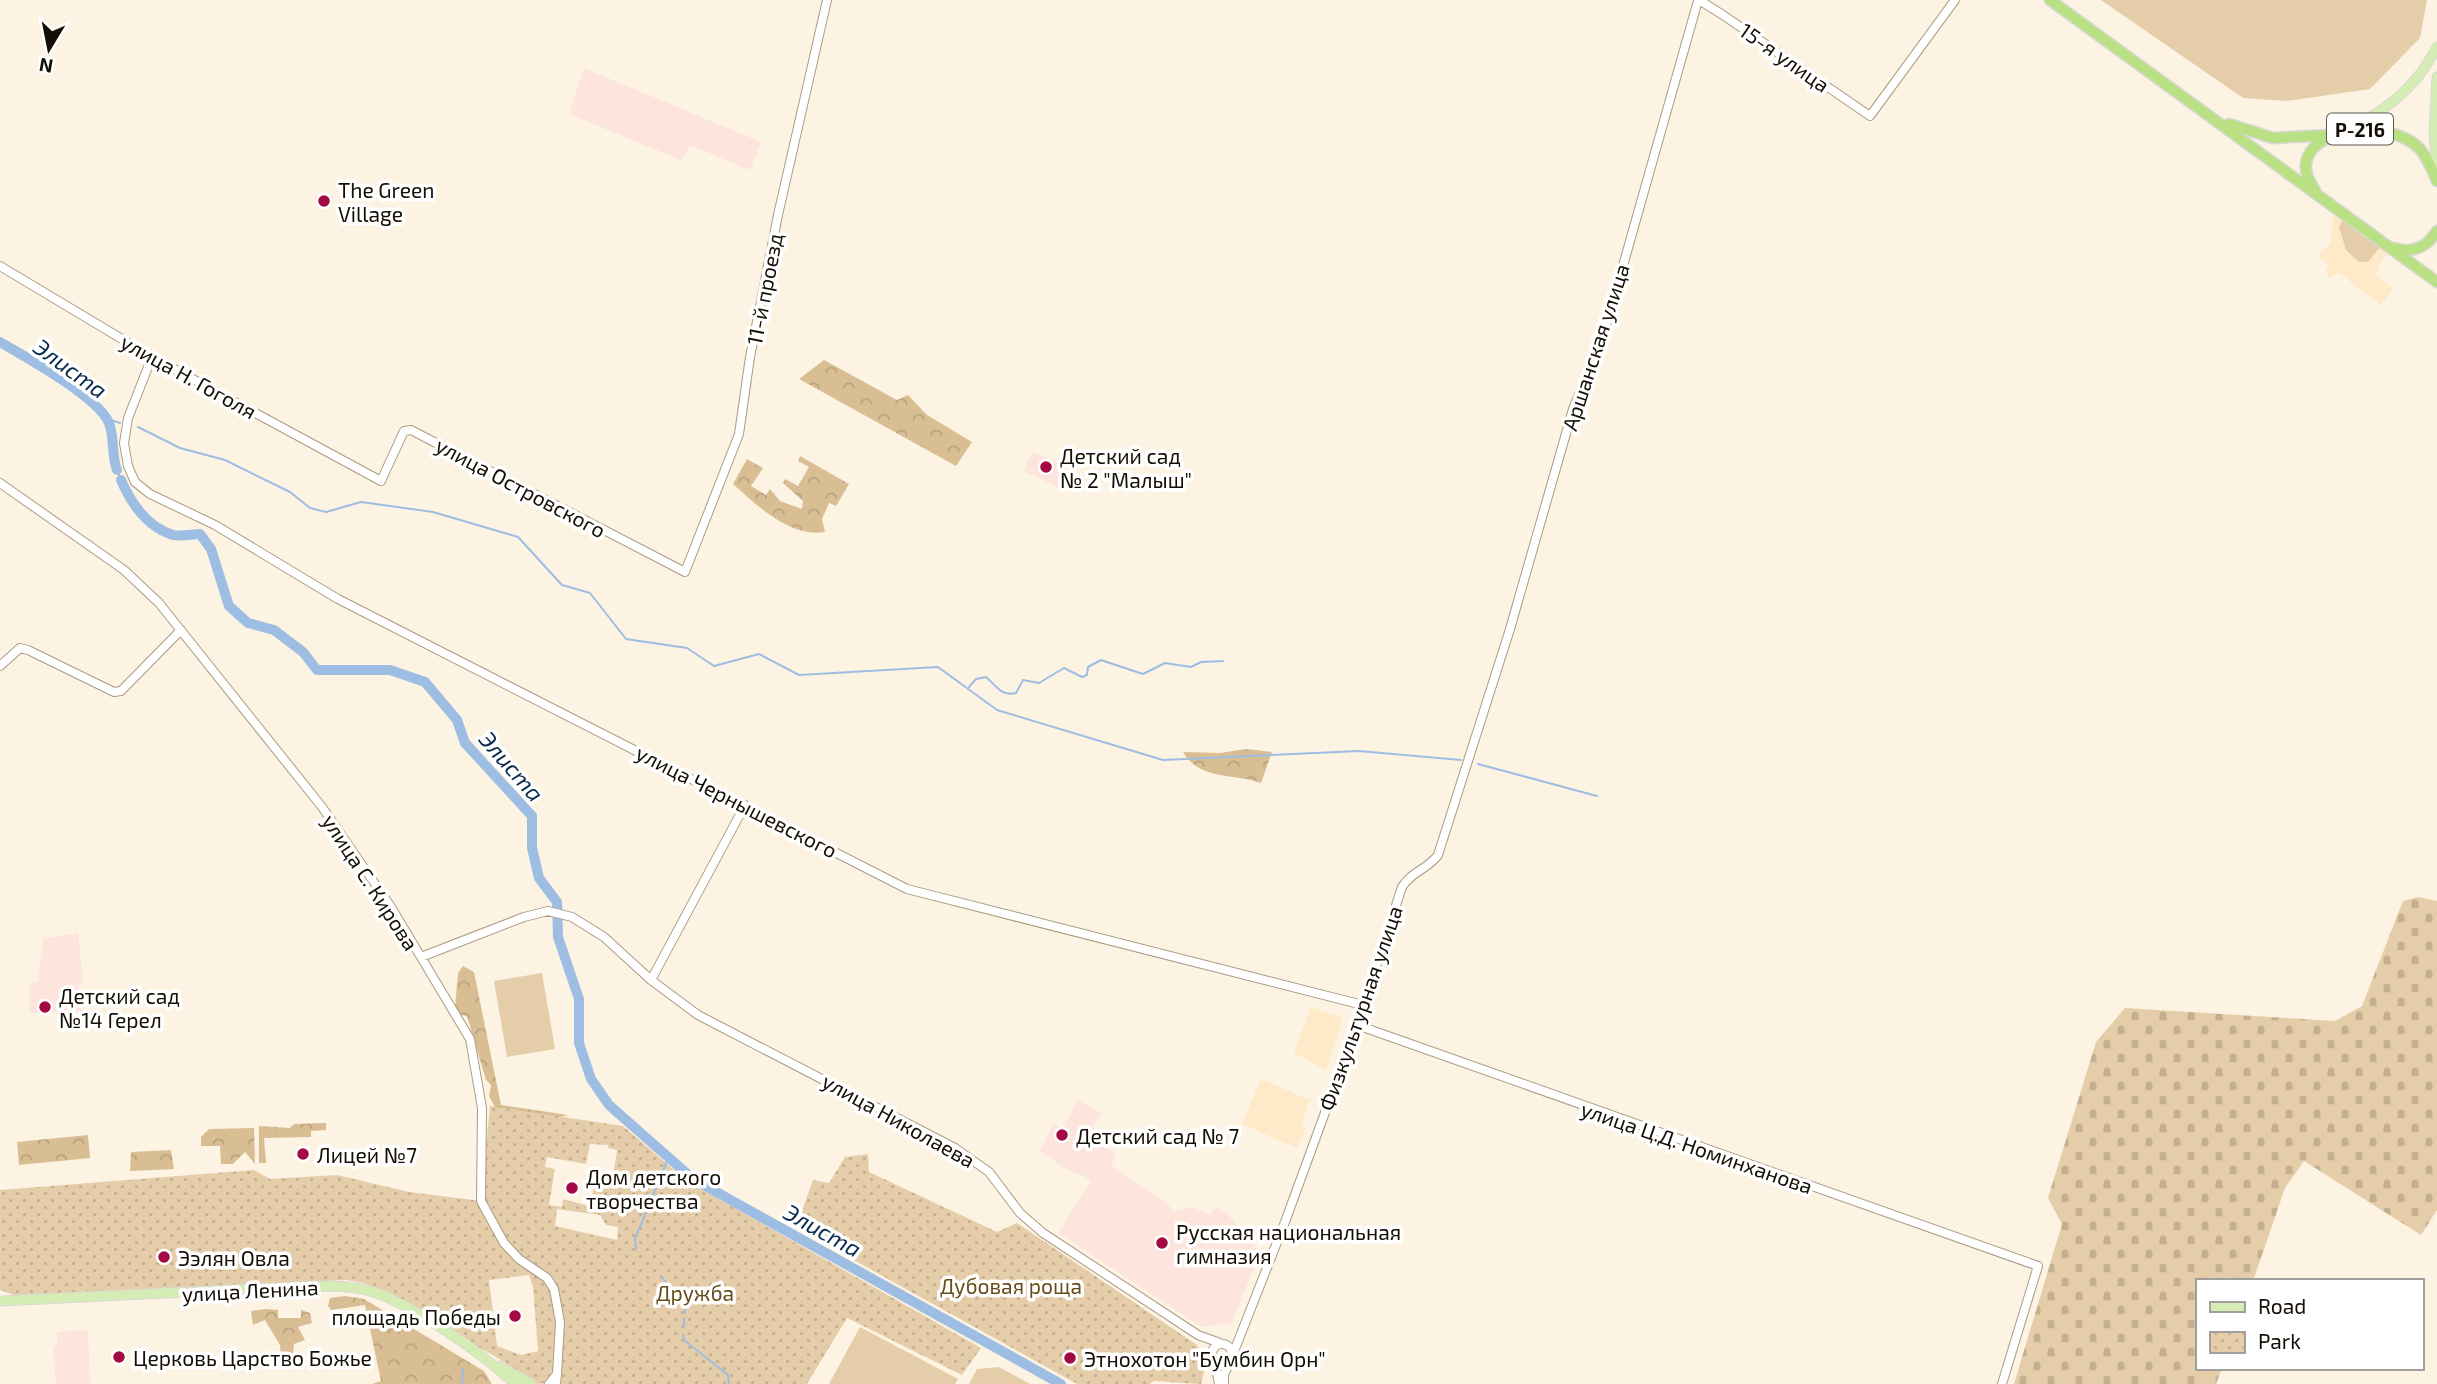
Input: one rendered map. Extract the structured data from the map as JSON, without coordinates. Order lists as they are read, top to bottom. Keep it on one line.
{"streets":{"highway":["Р-216"],"main road":["улица Ленина"],"street":["15-я улица","11-й проезд","Аршанская улица","улица Н. Гоголя","улица Островского","улица Чернышевского","улица С. Кирова","Физкультурная улица","улица Николаева","улица Ц.Д. Номинханова"]},"crossings":[["15-я улица","Аршанская улица"],["11-й проезд","улица Островского"],["Аршанская улица","Физкультурная улица"],["улица Н. Гоголя","улица Островского"],["улица Н. Гоголя","улица Чернышевского"],["улица Чернышевского","Физкультурная улица"],["улица С. Кирова","улица Николаева"],["Физкультурная улица","улица Николаева"],["Физкультурная улица","улица Ц.Д. Номинханова"]],"water":["Элиста"],"parks":["Дубовая роща","Дружба"],"places":["The Green Village","Детский сад № 2 \"Малыш\"","Детский сад №14 Герел","Детский сад № 7","Лицей №7","Дом детского творчества","Русская национальная гимназия","Ээлян Овла","площадь Победы","Церковь Царство Божье","Этнохотон \"Бумбин Орн\""],"legend":["Road","Park"],"north":"bottom"}
